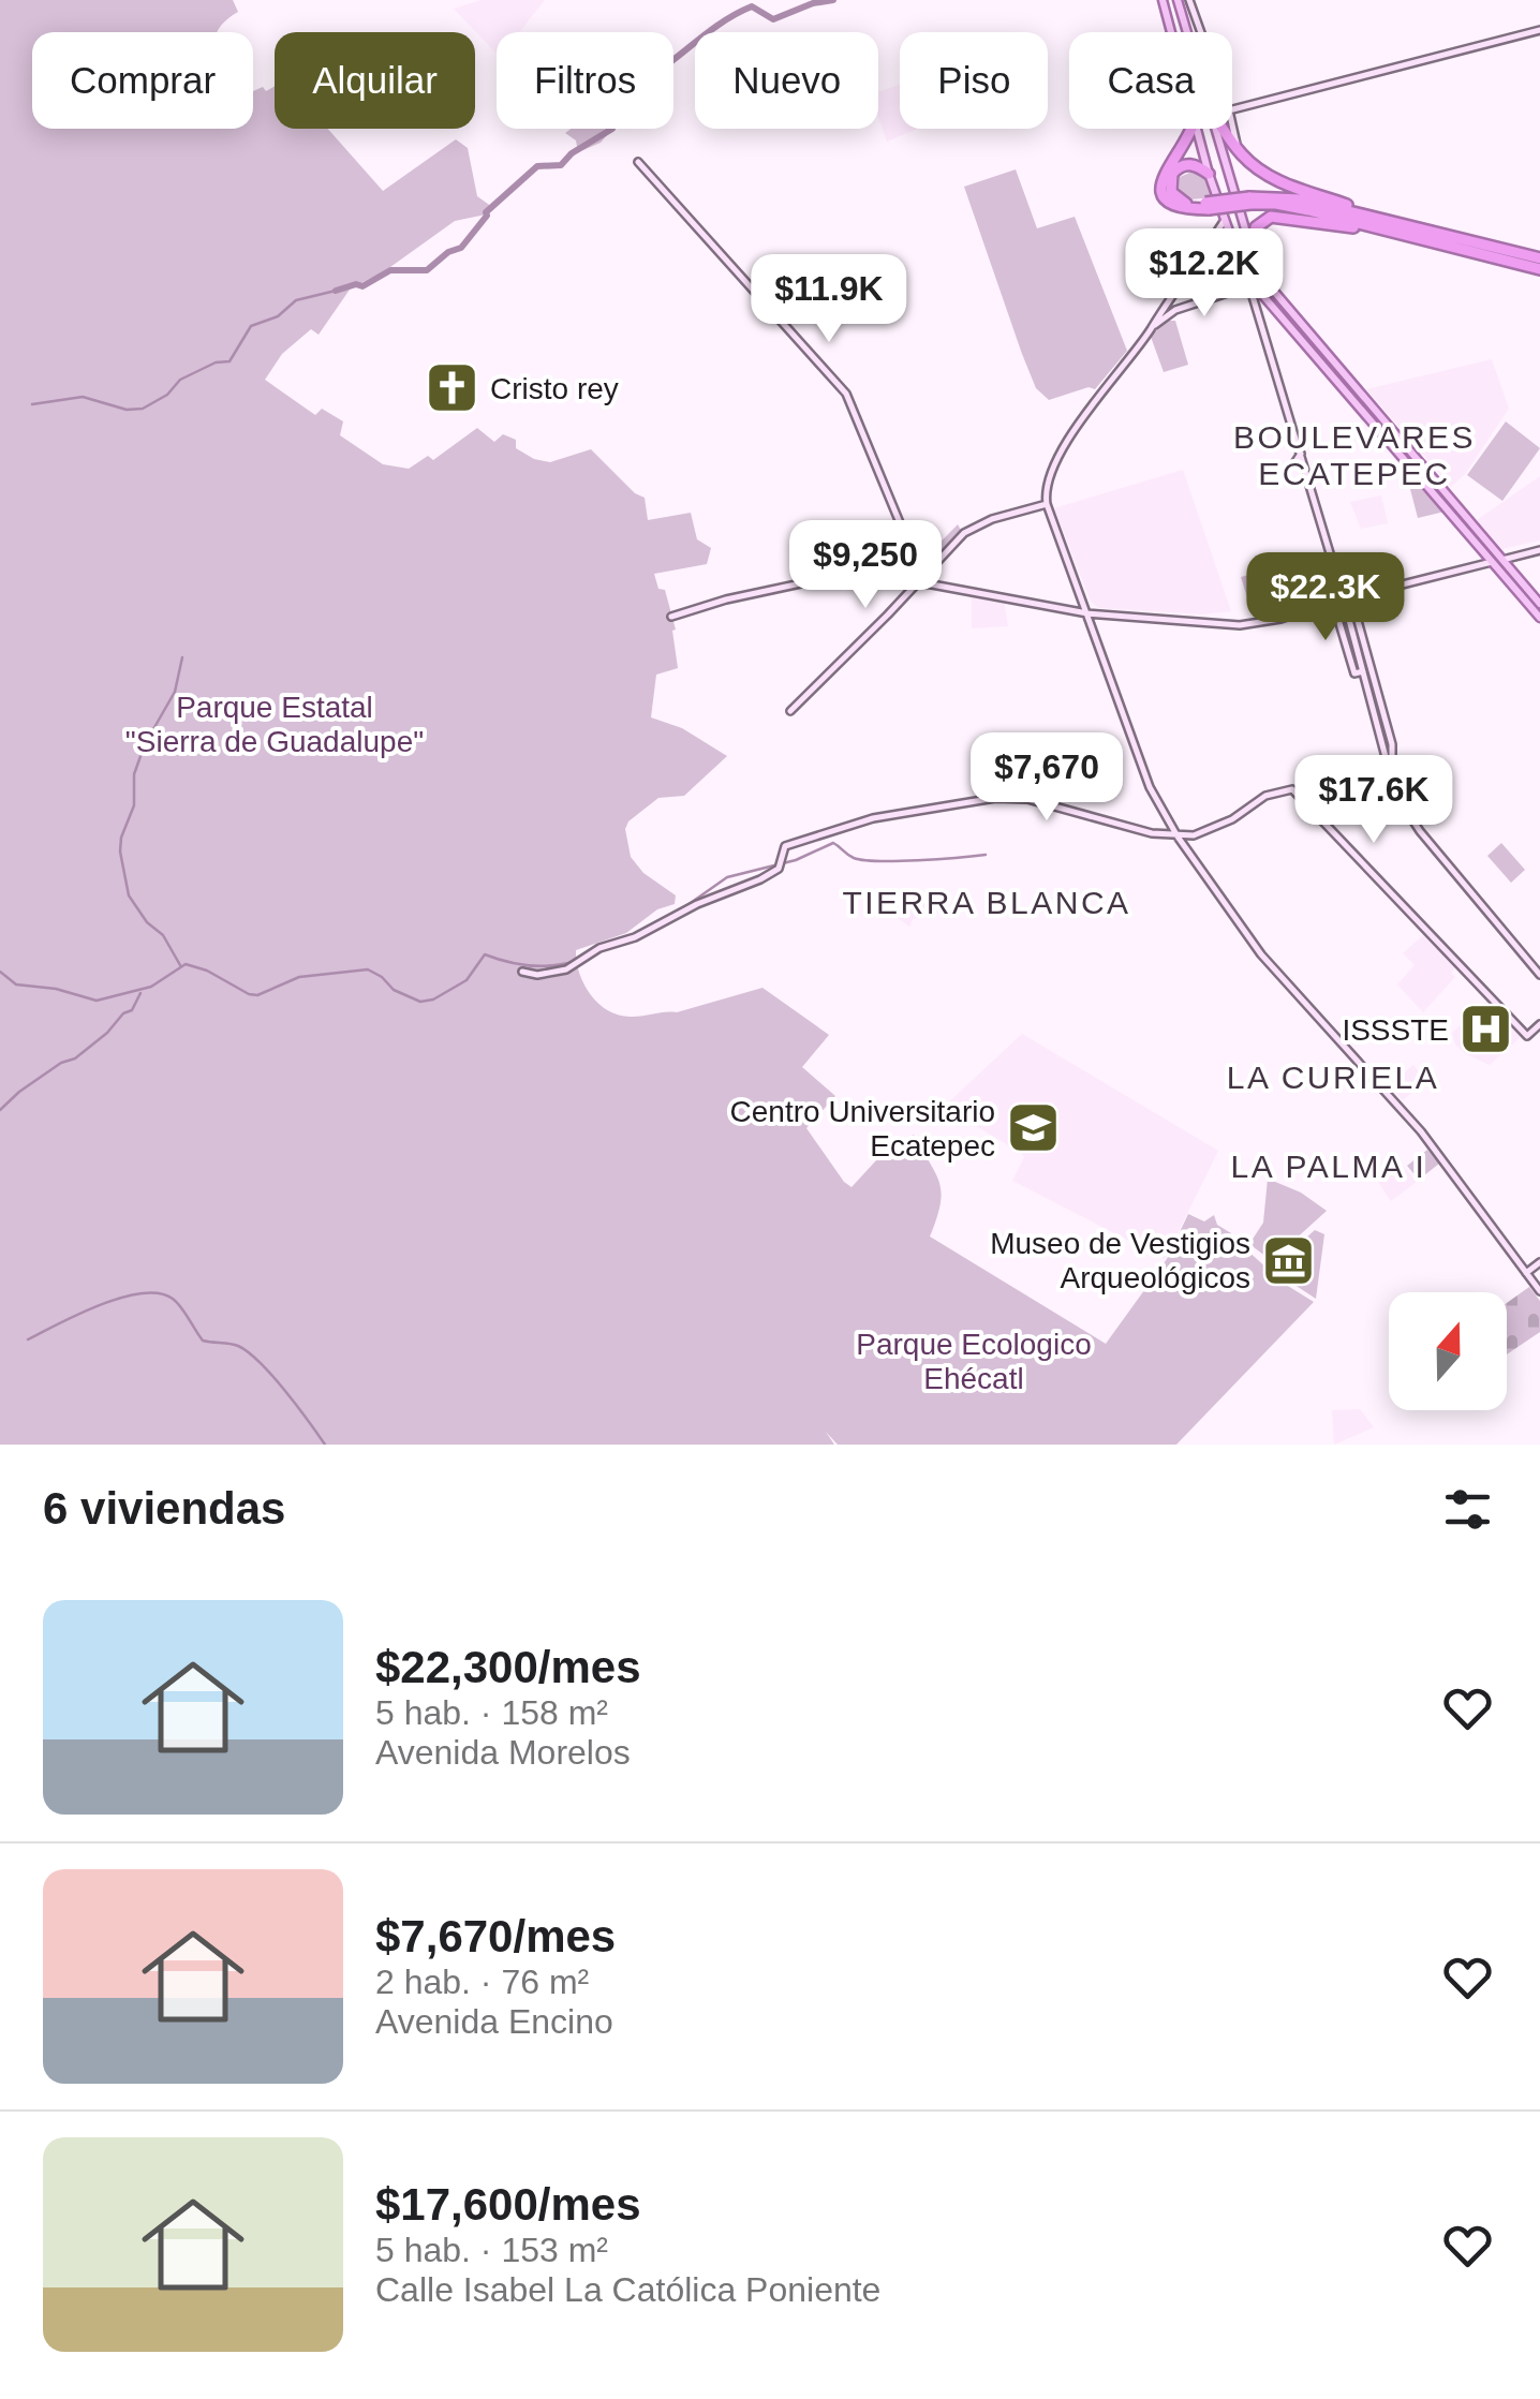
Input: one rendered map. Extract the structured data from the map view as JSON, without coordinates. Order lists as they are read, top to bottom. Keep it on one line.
{"districts":["BOULEVARES ECATEPEC","TIERRA BLANCA","LA CURIELA","LA PALMA I"],"parks":["Parque Estatal \"Sierra de Guadalupe\"","Parque Ecologico Ehécatl"],"places":{"church":["Cristo rey"],"hospital":["ISSSTE"],"school or university":["Centro Universitario Ecatepec"],"museum":["Museo de Vestigios Arqueológicos"]},"north":"top","page":{"chip":["Comprar","Alquilar","Filtros","Nuevo","Piso","Casa"],"price":["$12.2K","$11.9K","$9,250","$22.3K","$7,670","$17.6K"],"heading":"6 viviendas","list":[{"name":"$22,300/mes","note":"5 hab. · 158 m² · Avenida Morelos"},{"name":"$7,670/mes","note":"2 hab. · 76 m² · Avenida Encino"},{"name":"$17,600/mes","note":"5 hab. · 153 m² · Calle Isabel La Católica Poniente"}]}}
